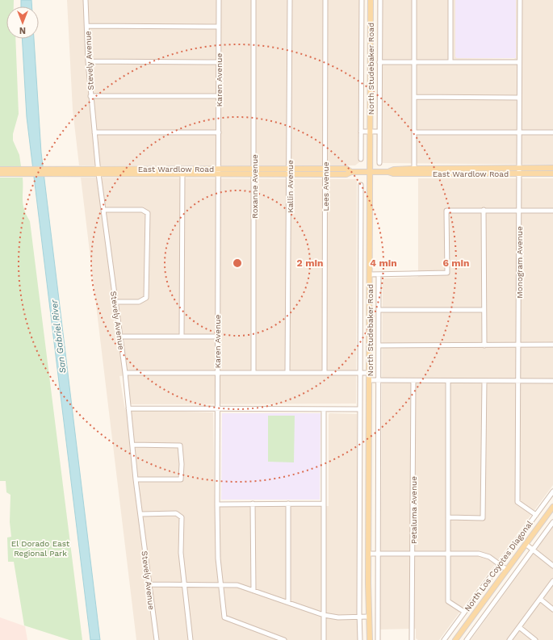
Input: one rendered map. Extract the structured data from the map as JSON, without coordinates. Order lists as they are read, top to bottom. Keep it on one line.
{"streets":{"main road":["North Studebaker Road","East Wardlow Road","North Los Coyotes Diagonal"],"street":["Stevely Avenue","Karen Avenue","Roxanne Avenue","Kallin Avenue","Lees Avenue","Monogram Avenue","Petaluma Avenue"]},"crossings":[["Stevely Avenue","East Wardlow Road"],["North Studebaker Road","East Wardlow Road"],["Karen Avenue","East Wardlow Road"],["East Wardlow Road","Roxanne Avenue"],["East Wardlow Road","Kallin Avenue"],["East Wardlow Road","Lees Avenue"],["East Wardlow Road","Monogram Avenue"],["Monogram Avenue","North Los Coyotes Diagonal"]],"water":["San Gabriel River"],"parks":["El Dorado East Regional Park"],"north":"bottom","rings":["2 min","4 min","6 min"]}
